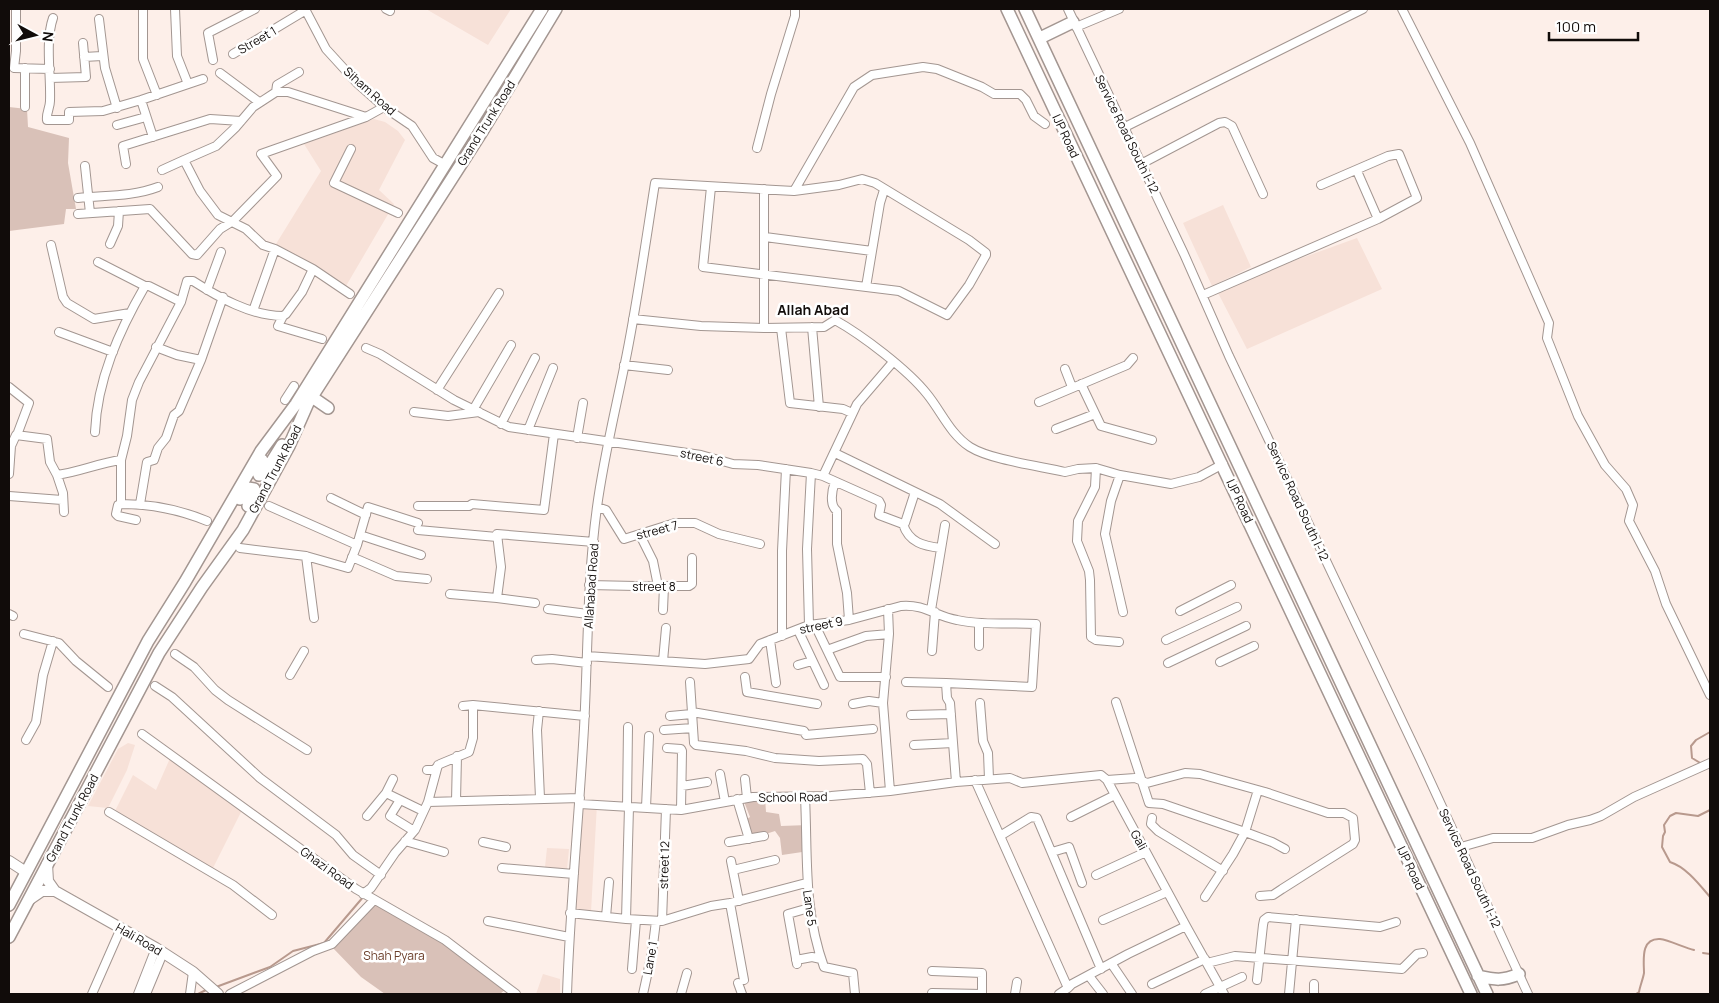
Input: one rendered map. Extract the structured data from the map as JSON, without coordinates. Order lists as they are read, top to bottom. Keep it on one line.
{"streets":{"highway":["Grand Trunk Road","IJP Road"],"main road":["Hali Road"],"street":["Street 1","Siham Road","Service Road South I-12","street 6","street 7","Allahabad Road","street 8","street 9","School Road","Gali","street 12","Ghazi Road","Lane 5","Lane 1"]},"crossings":[["Street 1","Siham Road"],["Siham Road","Grand Trunk Road"],["street 6","Allahabad Road"],["street 7","Allahabad Road"],["Allahabad Road","street 8"],["Allahabad Road","street 9"],["Allahabad Road","School Road"],["School Road","Gali"],["School Road","street 12"],["School Road","Lane 5"],["street 12","Lane 1"]],"districts":["Allah Abad"],"parks":["Shah Pyara"],"scale_bar":"100 m","north":"right"}
